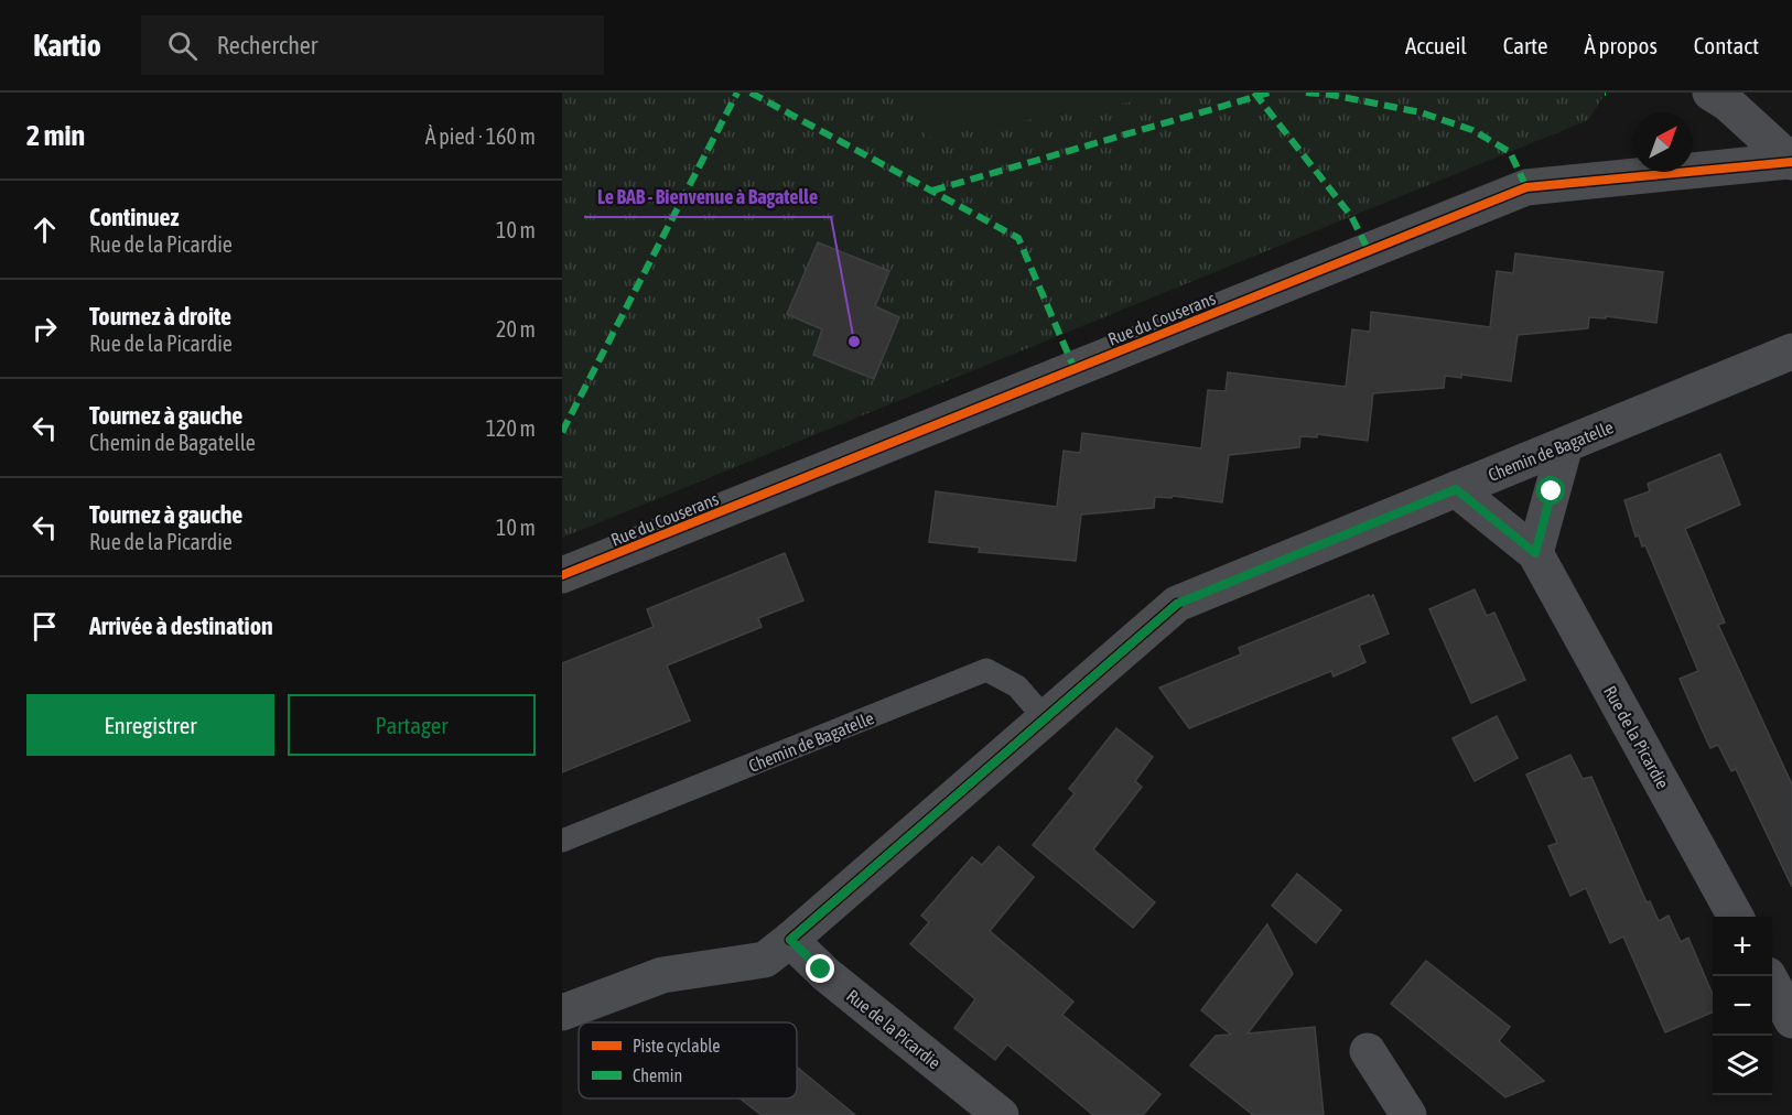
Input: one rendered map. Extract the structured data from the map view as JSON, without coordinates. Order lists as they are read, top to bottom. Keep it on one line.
{"streets":{"street":["Rue du Couserans","Chemin de Bagatelle","Rue de la Picardie"]},"crossings":[["Chemin de Bagatelle","Rue de la Picardie"]],"places":["Le BAB - Bienvenue à Bagatelle"],"legend":["Piste cyclable","Chemin"],"north":"top right","page":{"header":"Kartio","search":"Rechercher","nav":["Accueil","Carte","À propos","Contact"],"heading":["2 min","À pied · 160 m"],"list":[["Continuez","Rue de la Picardie","10 m"],["Tournez à droite","Rue de la Picardie","20 m"],["Tournez à gauche","Chemin de Bagatelle","120 m"],["Tournez à gauche","Rue de la Picardie","10 m"],"Arrivée à destination"],"buttons":["Enregistrer","Partager"],"map_buttons":["+","−"]}}
